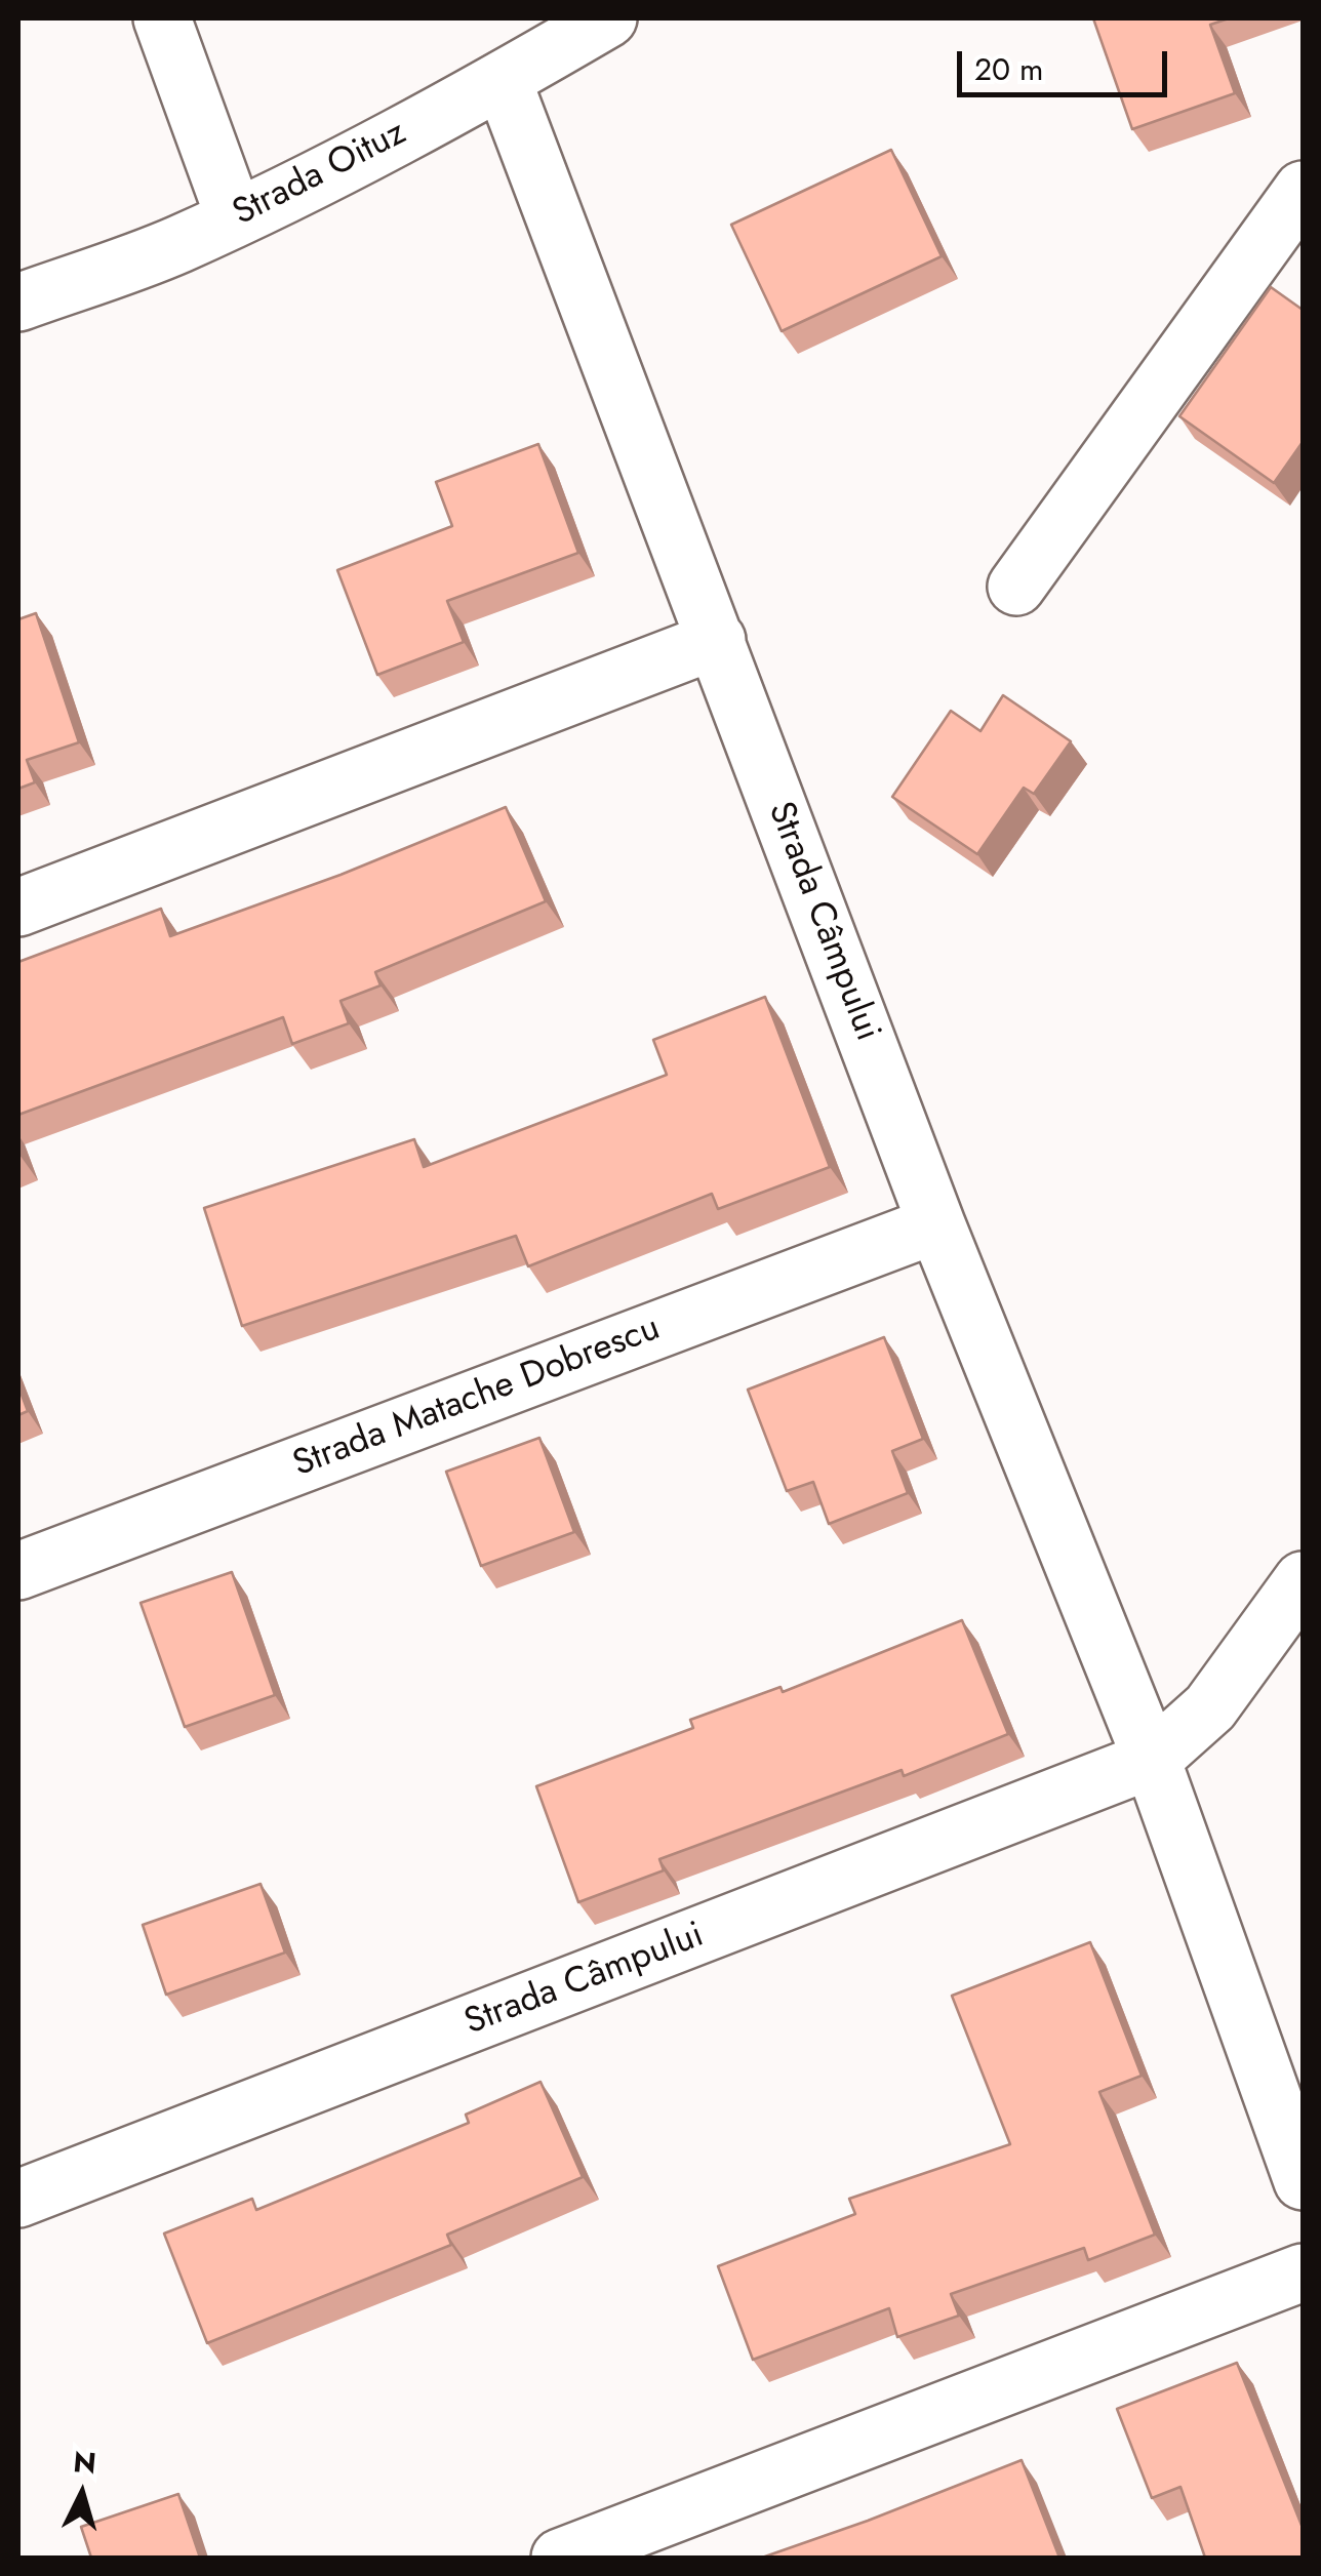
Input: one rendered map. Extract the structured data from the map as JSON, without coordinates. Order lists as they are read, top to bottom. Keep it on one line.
{"streets":{"street":["Strada Oituz","Strada Câmpului","Strada Matache Dobrescu"]},"crossings":[["Strada Oituz","Strada Câmpului"],["Strada Câmpului","Strada Matache Dobrescu"]],"scale_bar":"20 m","north":"top"}
